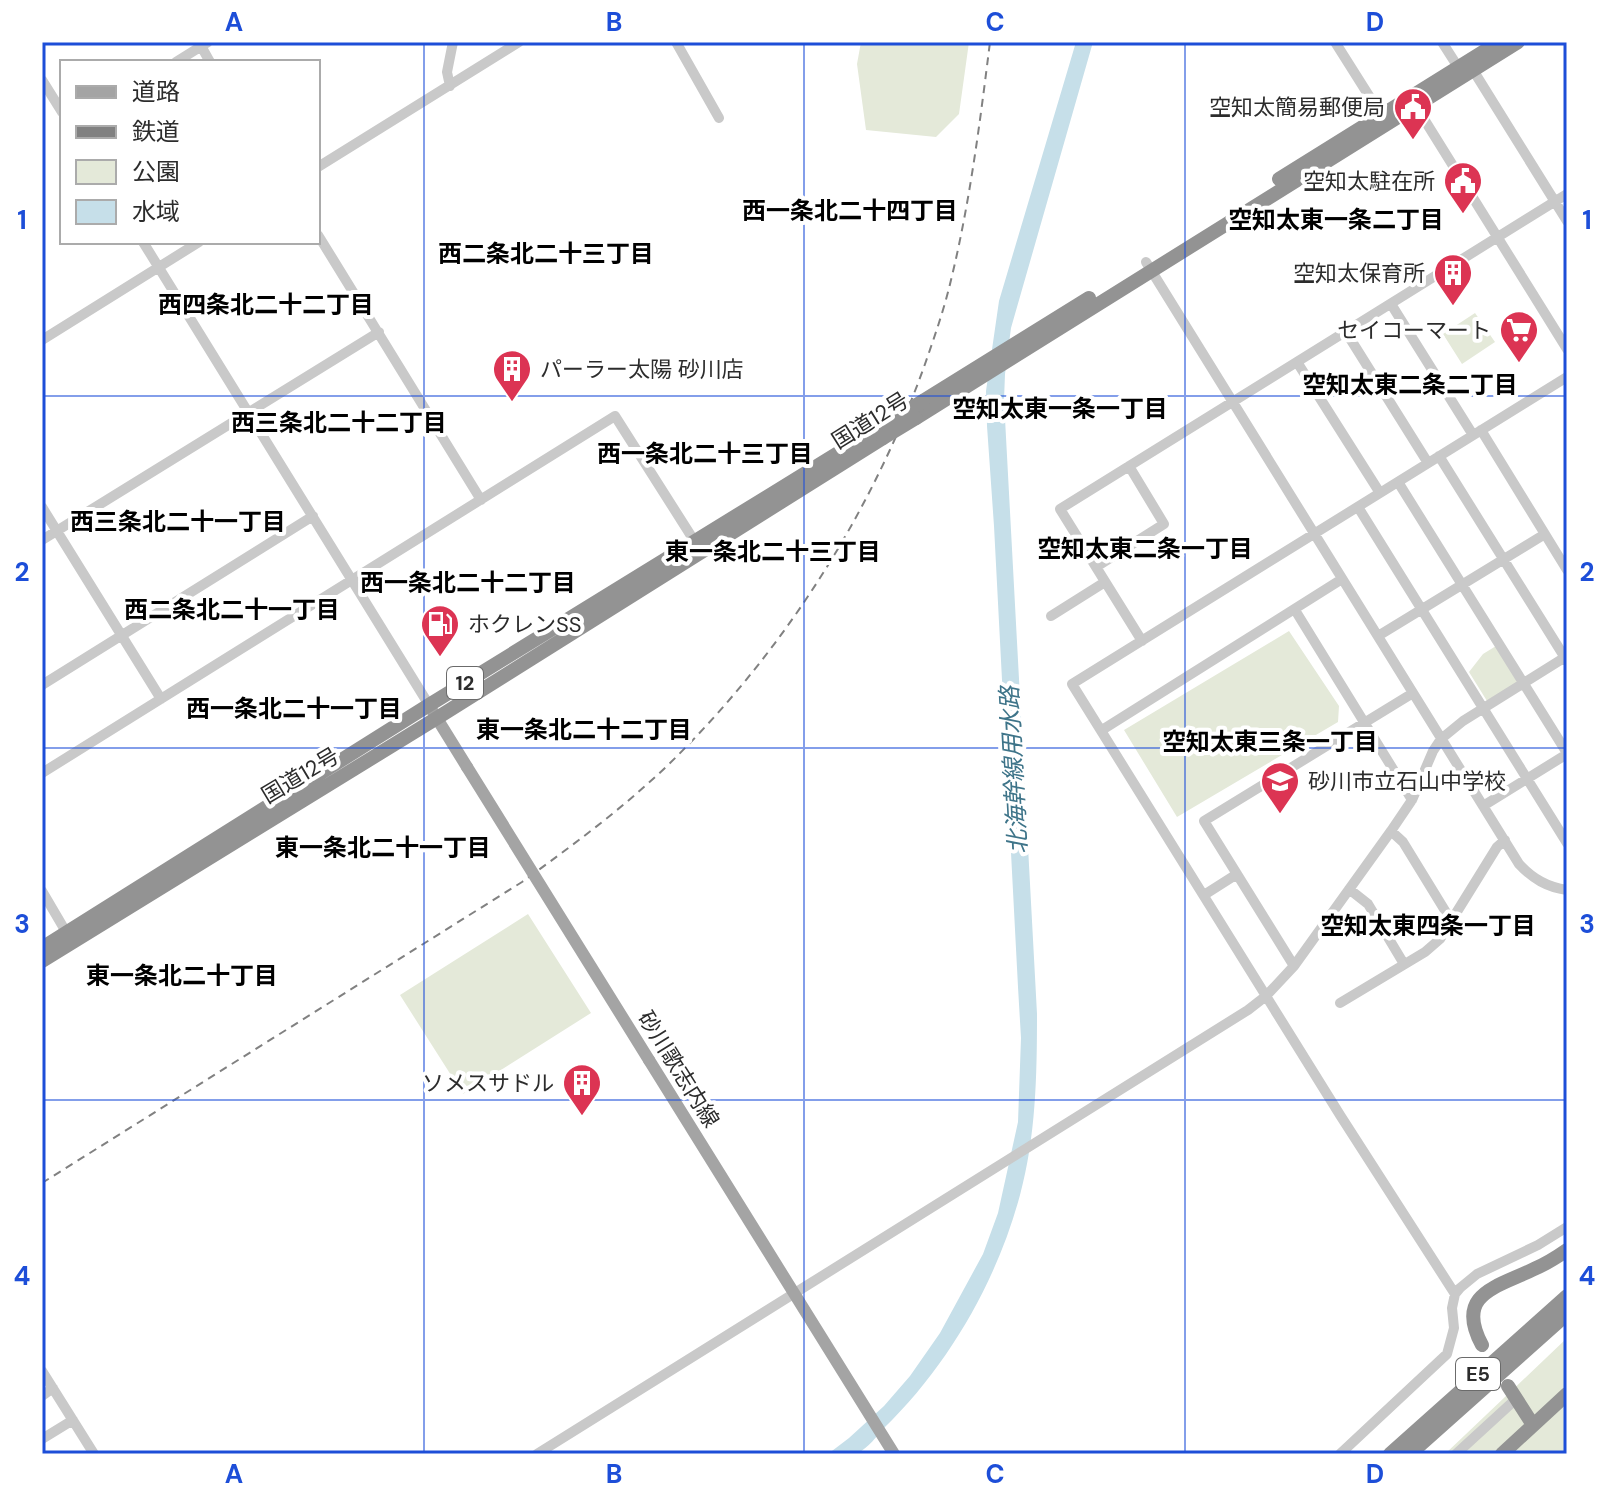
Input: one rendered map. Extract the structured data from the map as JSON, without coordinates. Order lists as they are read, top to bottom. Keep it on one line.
{"streets":{"highway":["国道12号","12","E5"],"main road":["砂川歌志内線"]},"crossings":[["国道12号","砂川歌志内線"]],"districts":["西一条北二十四丁目","空知太東一条二丁目","西二条北二十三丁目","西四条北二十二丁目","空知太東二条二丁目","空知太東一条一丁目","西三条北二十二丁目","西一条北二十三丁目","西三条北二十一丁目","空知太東二条一丁目","東一条北二十三丁目","西一条北二十二丁目","西二条北二十一丁目","西一条北二十一丁目","東一条北二十二丁目","空知太東三条一丁目","東一条北二十一丁目","空知太東四条一丁目","東一条北二十丁目"],"water":["北海幹線用水路"],"places":{"public building":["空知太簡易郵便局","空知太駐在所"],"building":["空知太保育所","パーラー太陽 砂川店","ソメスサドル"],"supermarket":["セイコーマート"],"fuel station":["ホクレンSS"],"school or university":["砂川市立石山中学校"]},"legend":["道路","鉄道","公園","水域"],"grid":{"columns":["A","B","C","D"],"rows":["1","2","3","4"]}}
